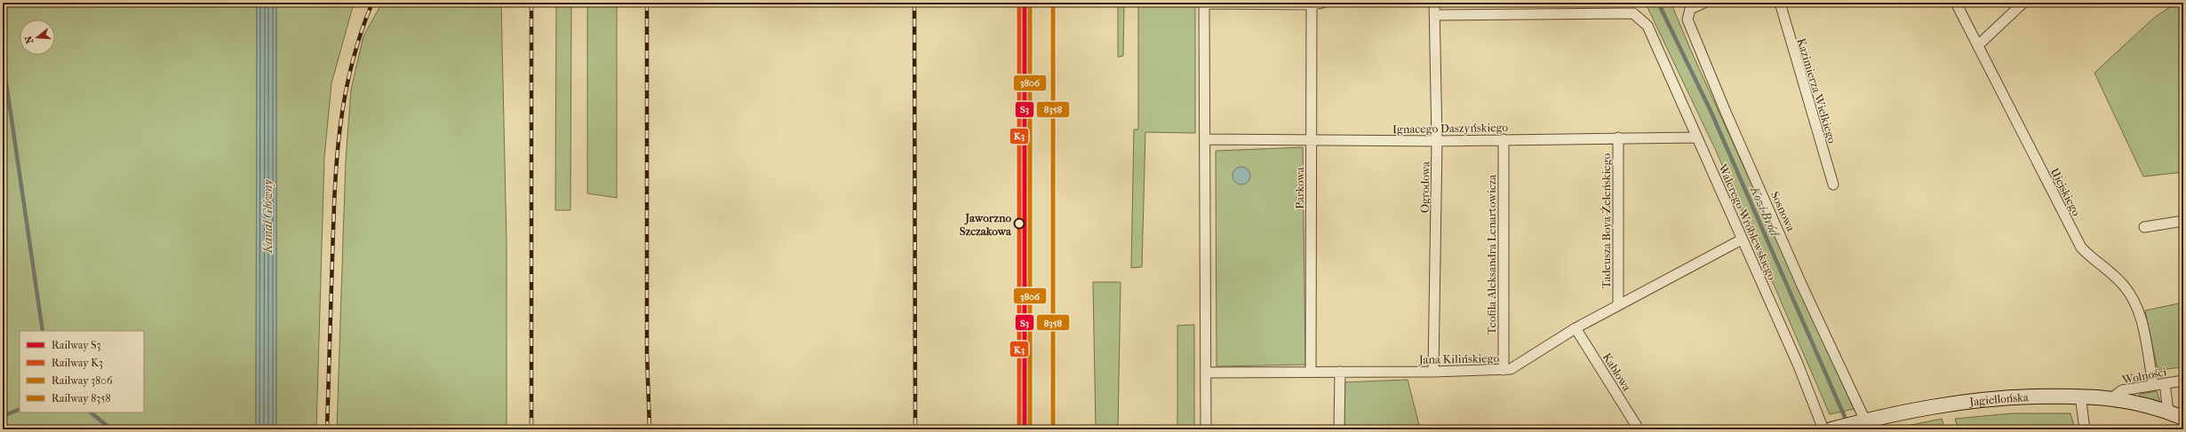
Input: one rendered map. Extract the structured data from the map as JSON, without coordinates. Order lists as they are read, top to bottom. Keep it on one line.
{"streets":{"street":["Kazimierza Wielkiego","Ignacego Daszyńskiego","Ogrodowa","Parkowa","Ujejskiego","Sosnowa","Tadeusza Boya-Żeleńskiego","Walerego Wróblewskiego","Teofila Aleksandra Lenartowicza","Jana Kilińskiego","Kablowa","Wolności","Jagiellońska"]},"crossings":[["Ignacego Daszyńskiego","Ogrodowa"],["Ignacego Daszyńskiego","Parkowa"],["Ignacego Daszyńskiego","Tadeusza Boya-Żeleńskiego"],["Ignacego Daszyńskiego","Walerego Wróblewskiego"],["Ignacego Daszyńskiego","Teofila Aleksandra Lenartowicza"],["Ogrodowa","Walerego Wróblewskiego"],["Ogrodowa","Jana Kilińskiego"],["Parkowa","Jana Kilińskiego"],["Ujejskiego","Wolności"],["Sosnowa","Jagiellońska"],["Tadeusza Boya-Żeleńskiego","Jana Kilińskiego"],["Walerego Wróblewskiego","Jana Kilińskiego"],["Teofila Aleksandra Lenartowicza","Jana Kilińskiego"],["Jana Kilińskiego","Kablowa"],["Wolności","Jagiellońska"]],"water":["Kozi Bród","Kanał Główny"],"places":["Jaworzno Szczakowa"],"lines":["rail line S3","rail line K3","rail line 3806","rail line 8358"],"legend":["Railway S3","Railway K3","Railway 3806","Railway 8358"],"north":"left"}
